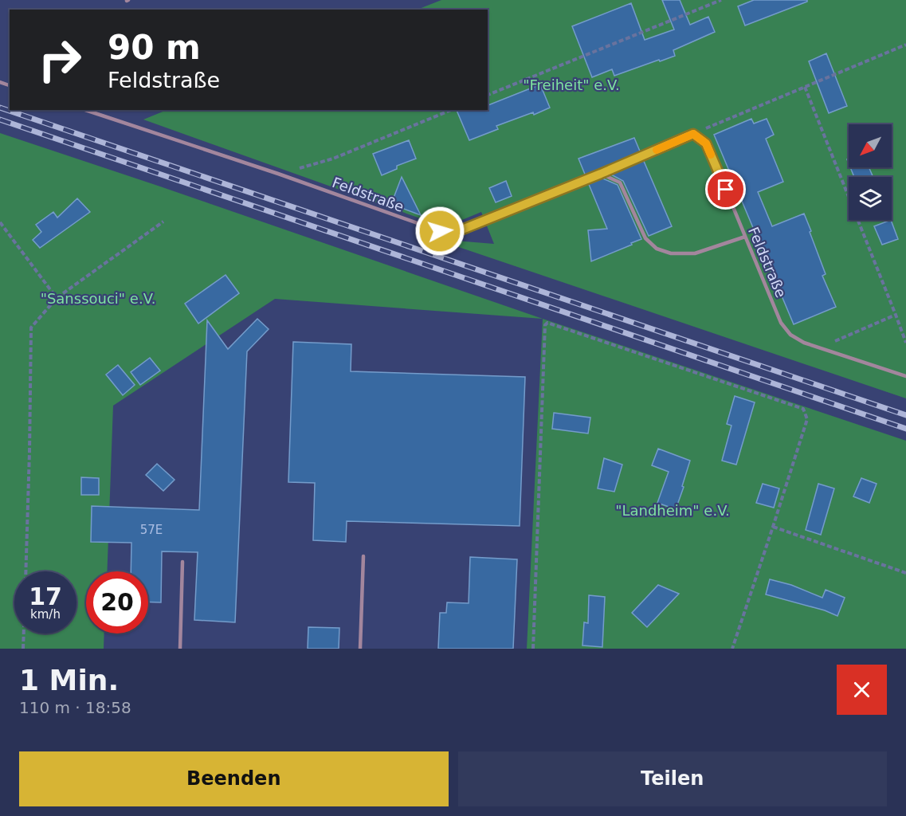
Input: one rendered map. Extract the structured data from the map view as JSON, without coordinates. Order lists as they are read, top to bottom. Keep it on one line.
{"streets":{"lane":["Feldstraße"]},"parks":["\"Freiheit\" e.V.","\"Sanssouci\" e.V.","\"Landheim\" e.V."],"house_numbers":["57E"],"north":"bottom left","page":{"turn":["90 m","Feldstraße"],"speed":"17 km/h","limit":"20","heading":["1 Min.","110 m · 18:58"],"buttons":["Beenden","Teilen"]}}
